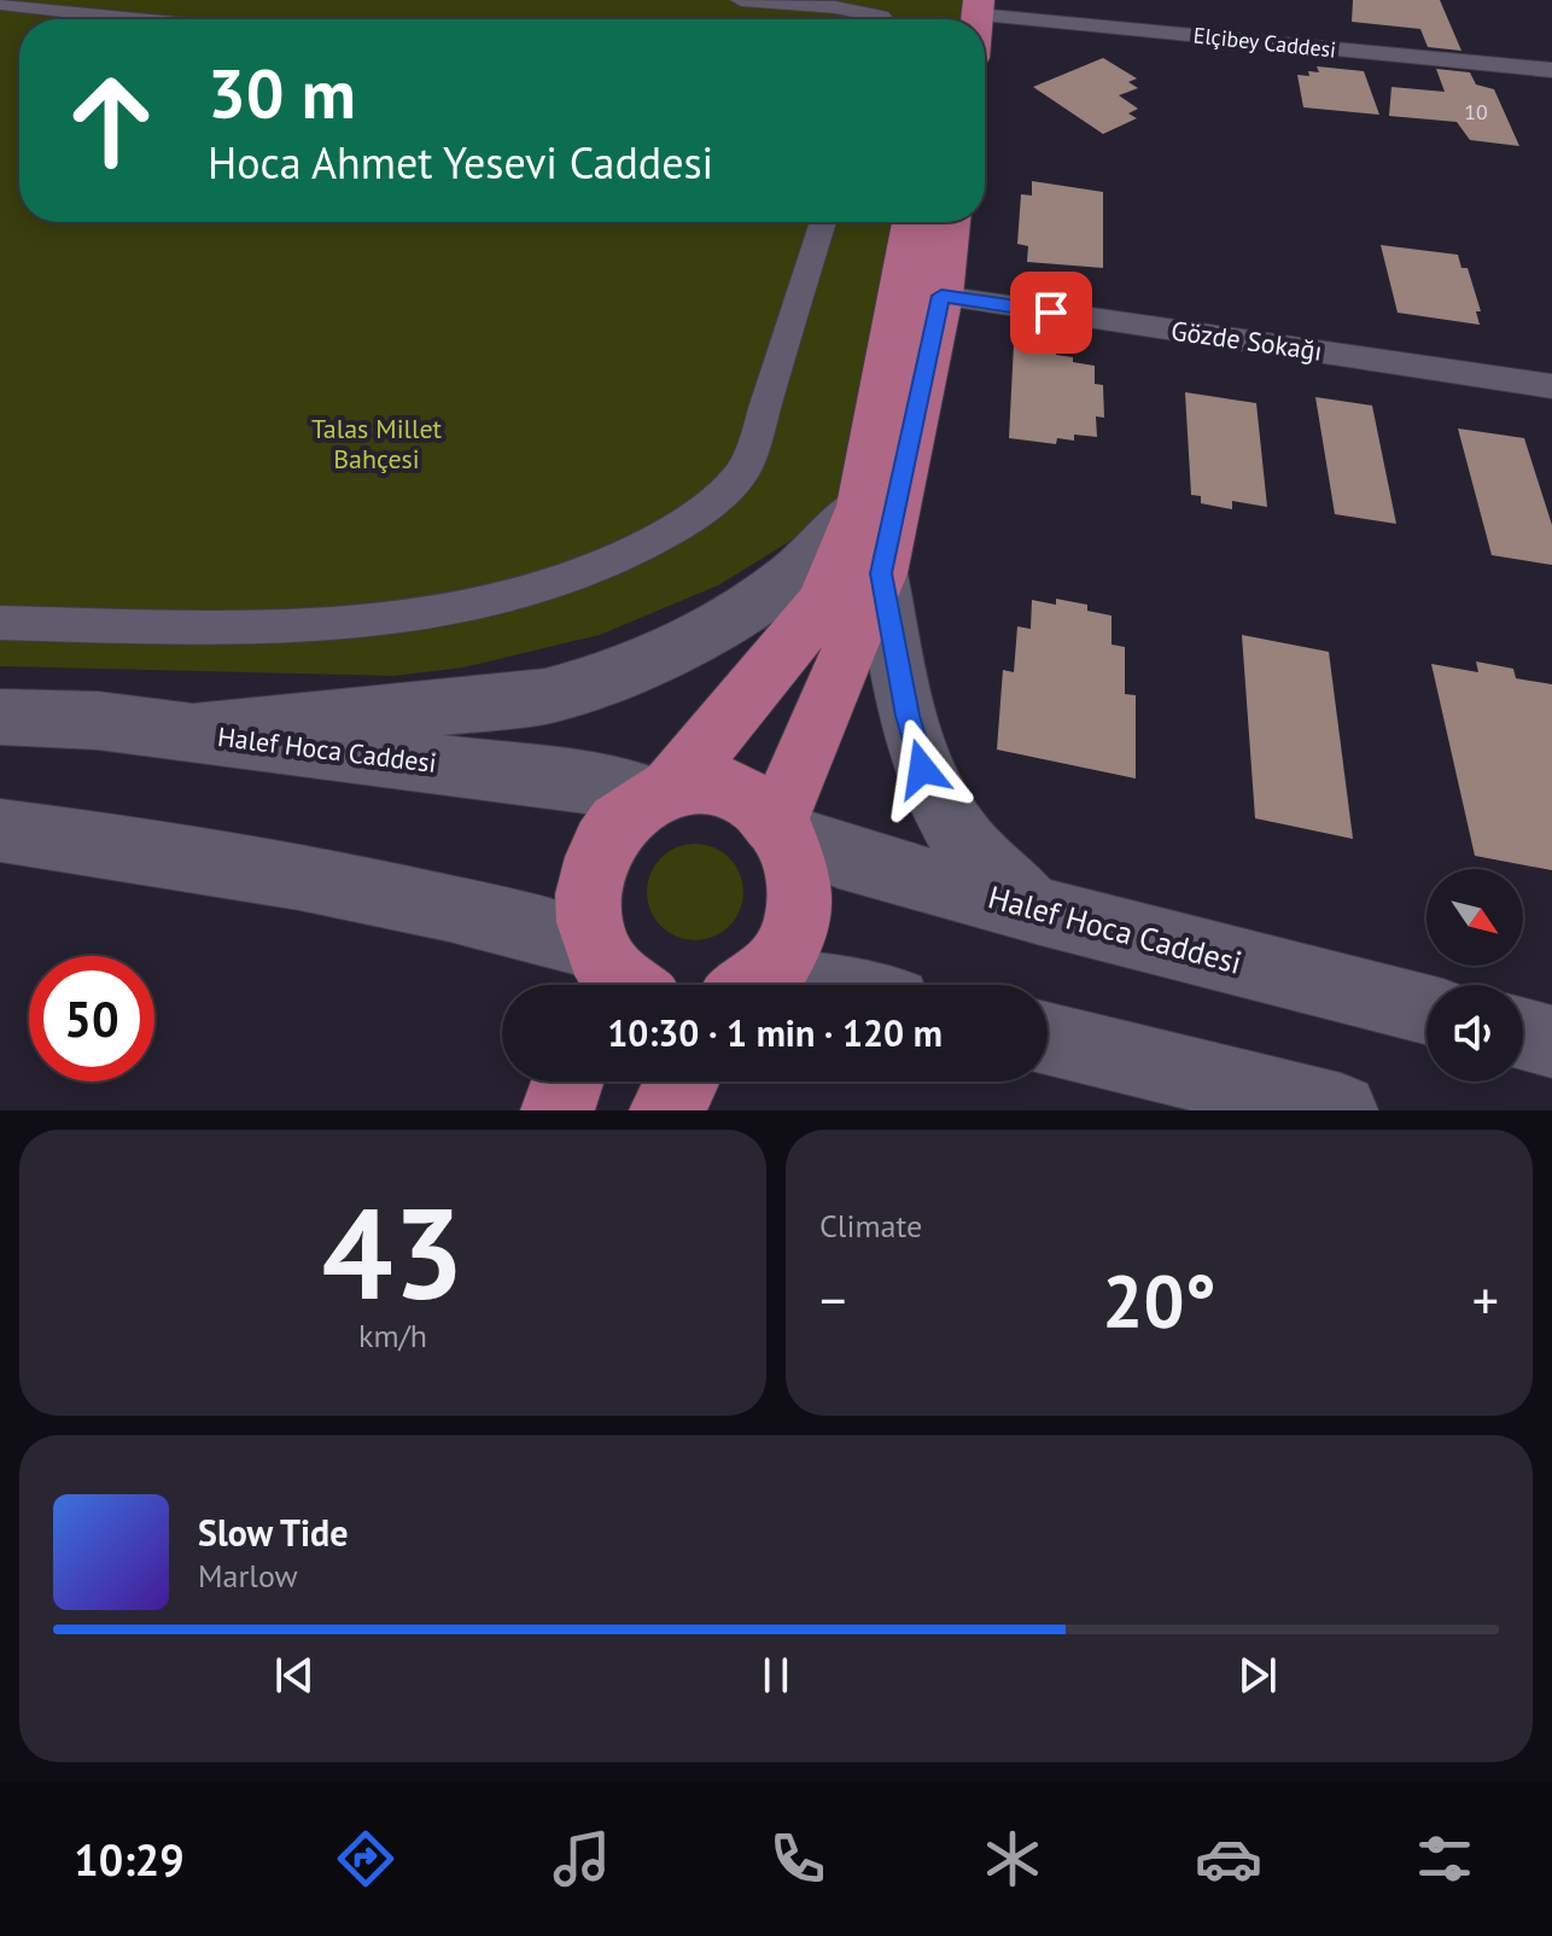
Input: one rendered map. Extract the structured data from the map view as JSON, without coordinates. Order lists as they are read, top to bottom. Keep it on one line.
{"streets":{"main road":["Halef Hoca Caddesi"],"street":["Elçibey Caddesi","Gözde Sokağı"]},"parks":["Talas Millet Bahçesi"],"house_numbers":["10"],"north":"bottom right","page":{"turn":["30 m","Hoca Ahmet Yesevi Caddesi"],"limit":"50","trip":"10:30 · 1 min · 120 m","tile":[["43","km/h"],"Climate"],"heat":["−","20°","+"],"song":["Slow Tide","Marlow"],"tabs":"10:29"}}
